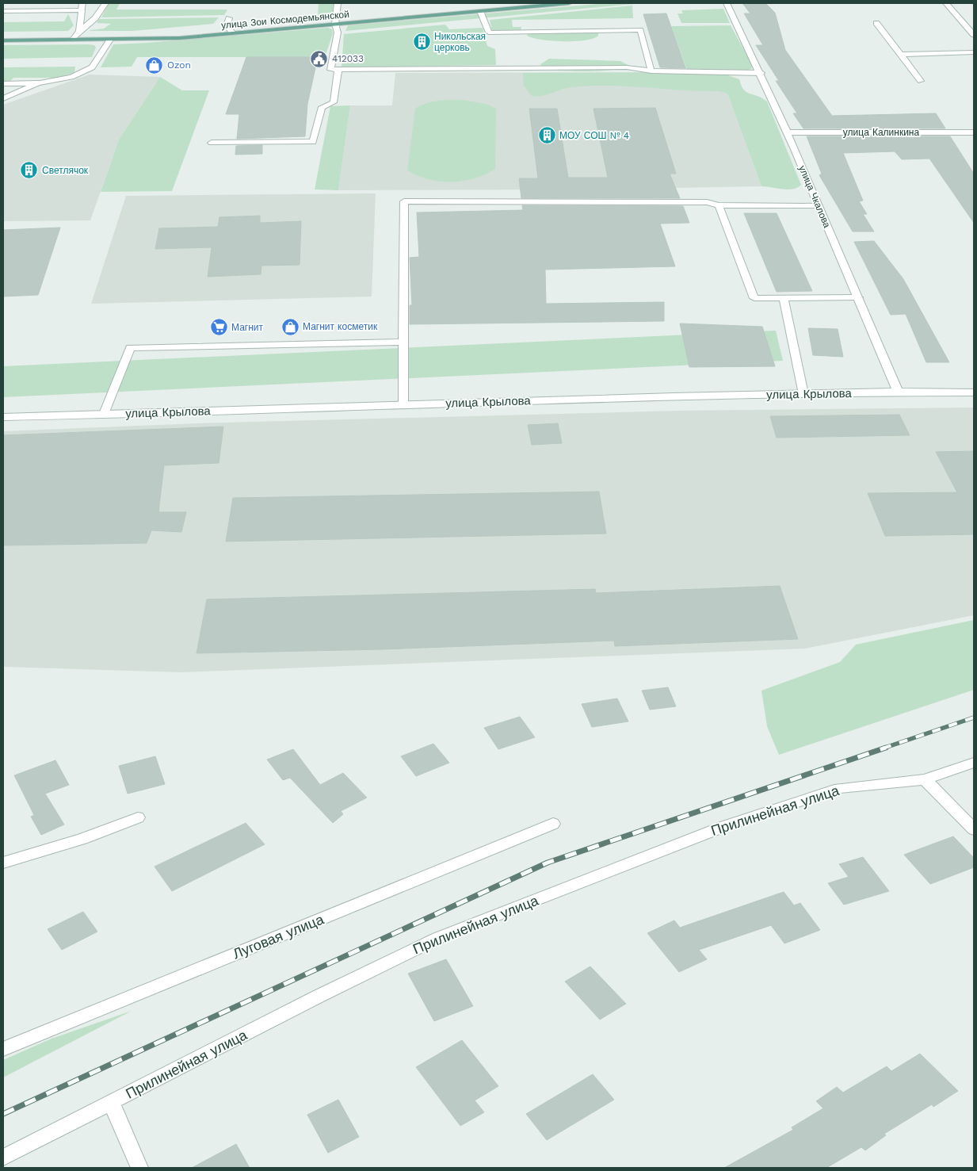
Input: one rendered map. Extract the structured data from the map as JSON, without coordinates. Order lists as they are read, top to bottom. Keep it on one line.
{"streets":{"main road":["улица Зои Космодемьянской"],"street":["улица Калинкина","улица Чкалова","улица Крылова","Прилинейная улица","Луговая улица"]},"crossings":[["улица Калинкина","улица Чкалова"],["улица Чкалова","улица Крылова"]],"places":{"building":["Никольская церковь","МОУ СОШ № 4","Светлячок"],"public building":["412033"],"shop":["Ozon","Магнит косметик"],"supermarket":["Магнит"]}}
